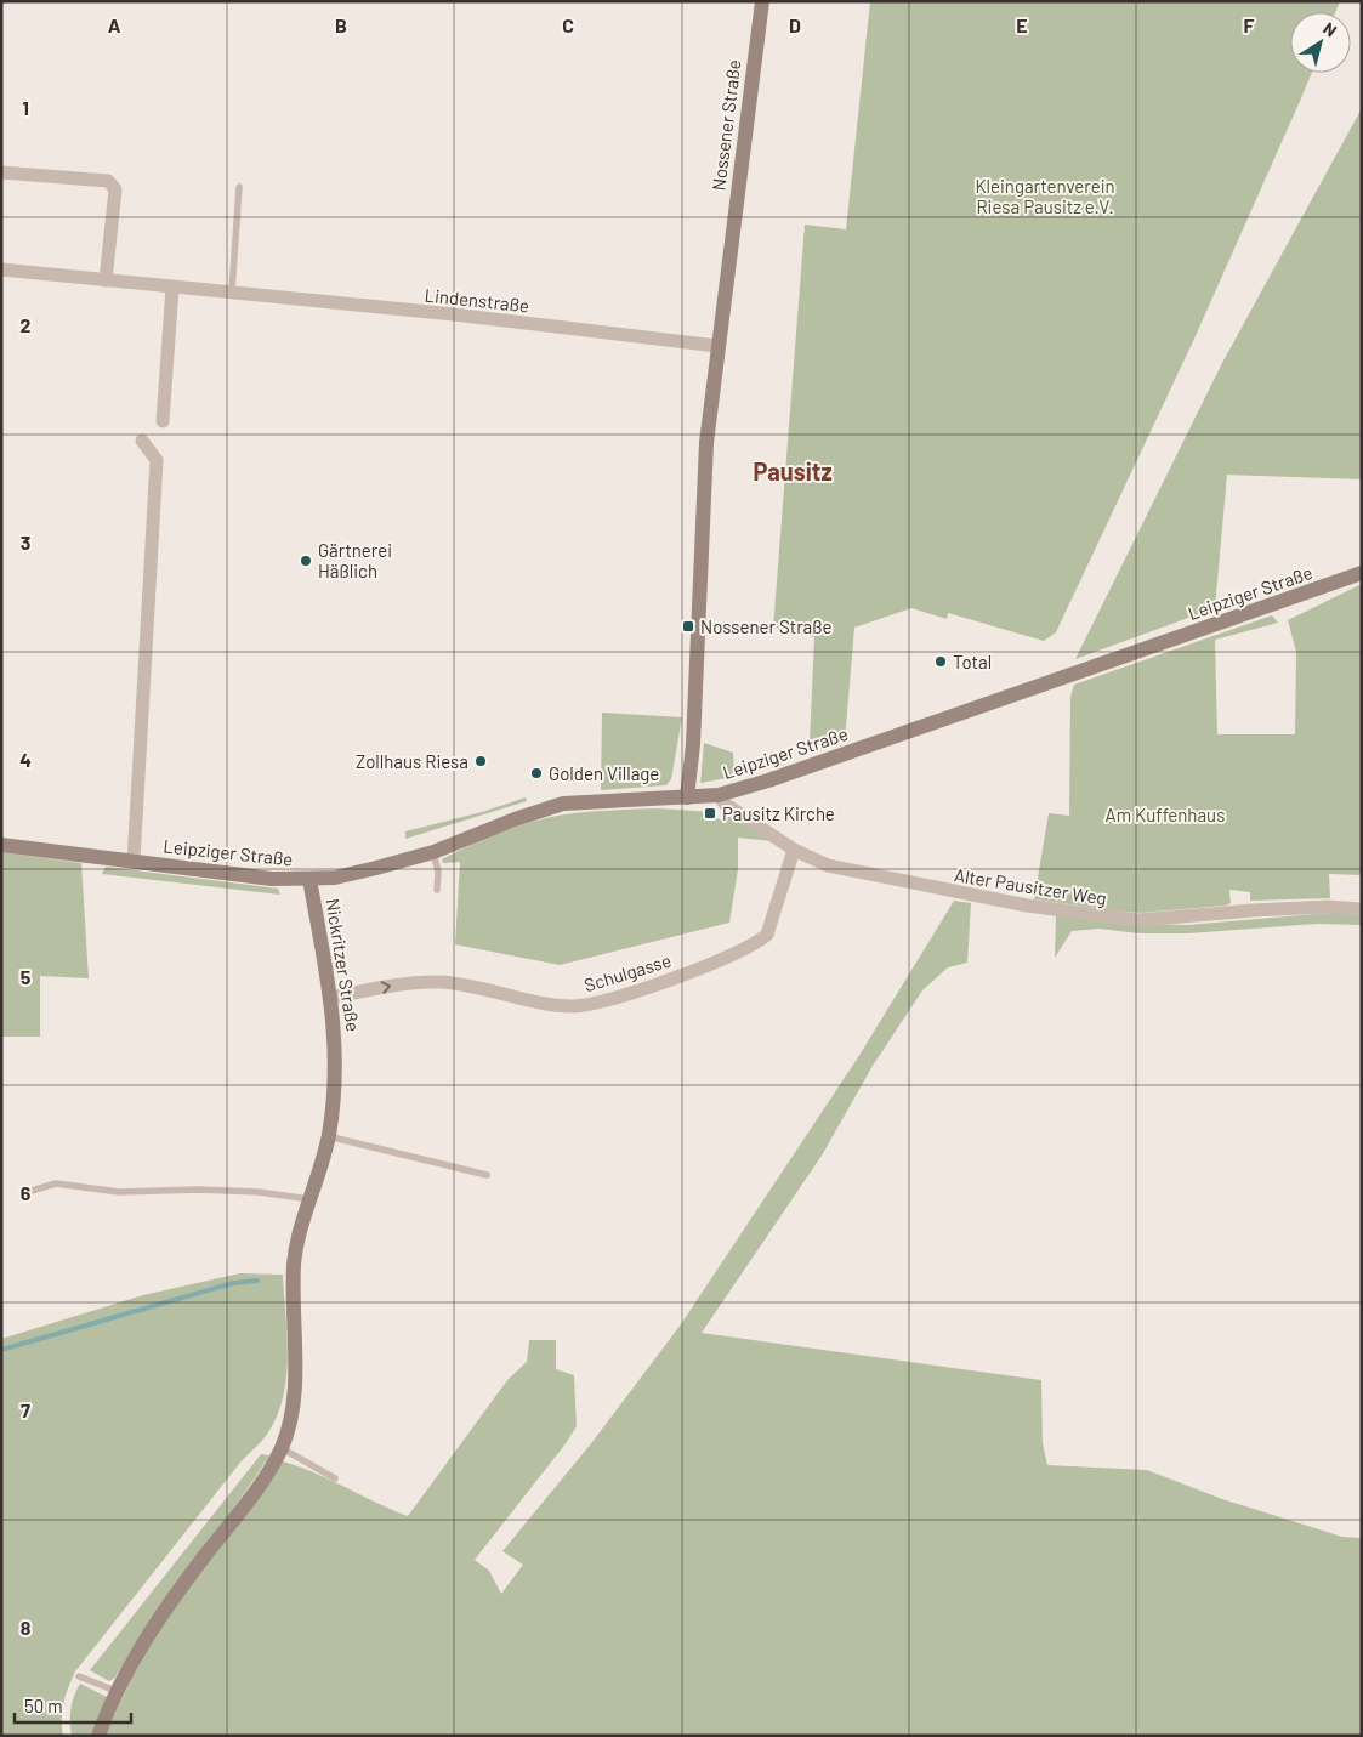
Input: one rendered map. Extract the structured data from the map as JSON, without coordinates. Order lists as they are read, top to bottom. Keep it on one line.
{"streets":{"street":["Nossener Straße","Lindenstraße","Leipziger Straße","Alter Pausitzer Weg","Nickritzer Straße","Schulgasse"]},"crossings":[["Nossener Straße","Lindenstraße"],["Nossener Straße","Leipziger Straße"],["Leipziger Straße","Alter Pausitzer Weg"],["Leipziger Straße","Nickritzer Straße"],["Alter Pausitzer Weg","Schulgasse"],["Nickritzer Straße","Schulgasse"]],"one_way":["Schulgasse"],"districts":["Pausitz"],"parks":["Kleingartenverein Riesa Pausitz e.V.","Am Kuffenhaus"],"places":{"other":["Gärtnerei Häßlich","Total","Zollhaus Riesa","Golden Village"],"transit":["Nossener Straße","Pausitz Kirche"]},"scale_bar":"50 m","north":"top right","grid":{"columns":["A","B","C","D","E","F"],"rows":["1","2","3","4","5","6","7","8"]}}
